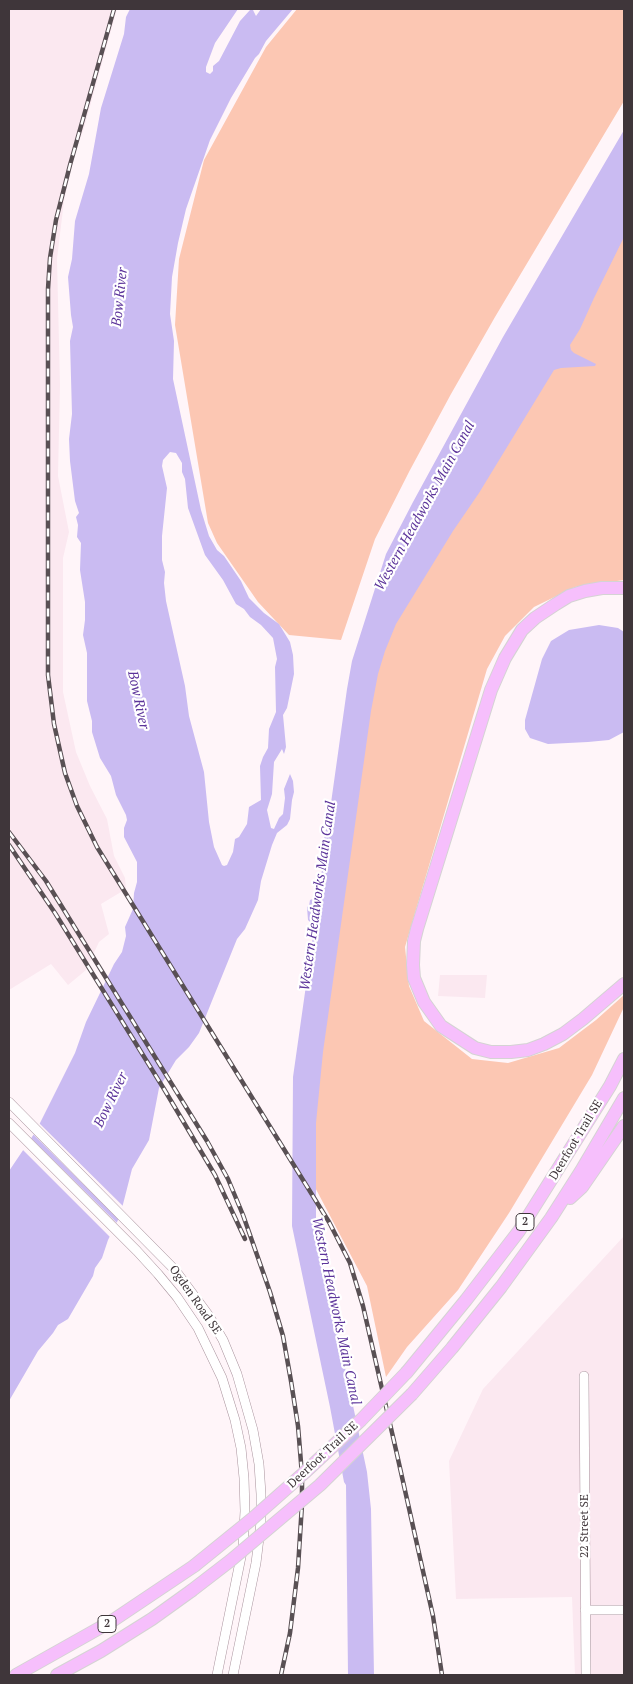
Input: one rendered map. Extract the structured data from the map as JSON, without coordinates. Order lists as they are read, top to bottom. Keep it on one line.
{"streets":{"highway":["Deerfoot Trail SE","2"],"street":["Ogden Road SE","22 Street SE"]},"water":["Bow River","Western Headworks Main Canal"]}
